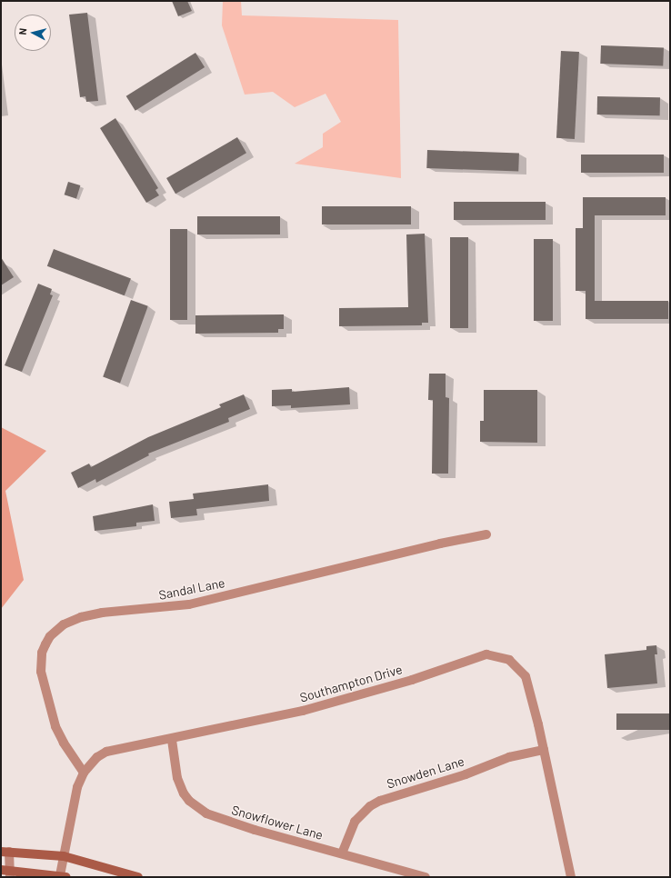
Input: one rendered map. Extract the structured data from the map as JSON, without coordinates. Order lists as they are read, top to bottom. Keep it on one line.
{"streets":{"street":["Sandal Lane","Southampton Drive","Snowden Lane","Snowflower Lane"]},"crossings":[["Sandal Lane","Southampton Drive"],["Southampton Drive","Snowden Lane"],["Southampton Drive","Snowflower Lane"],["Snowden Lane","Snowflower Lane"]],"north":"left"}
